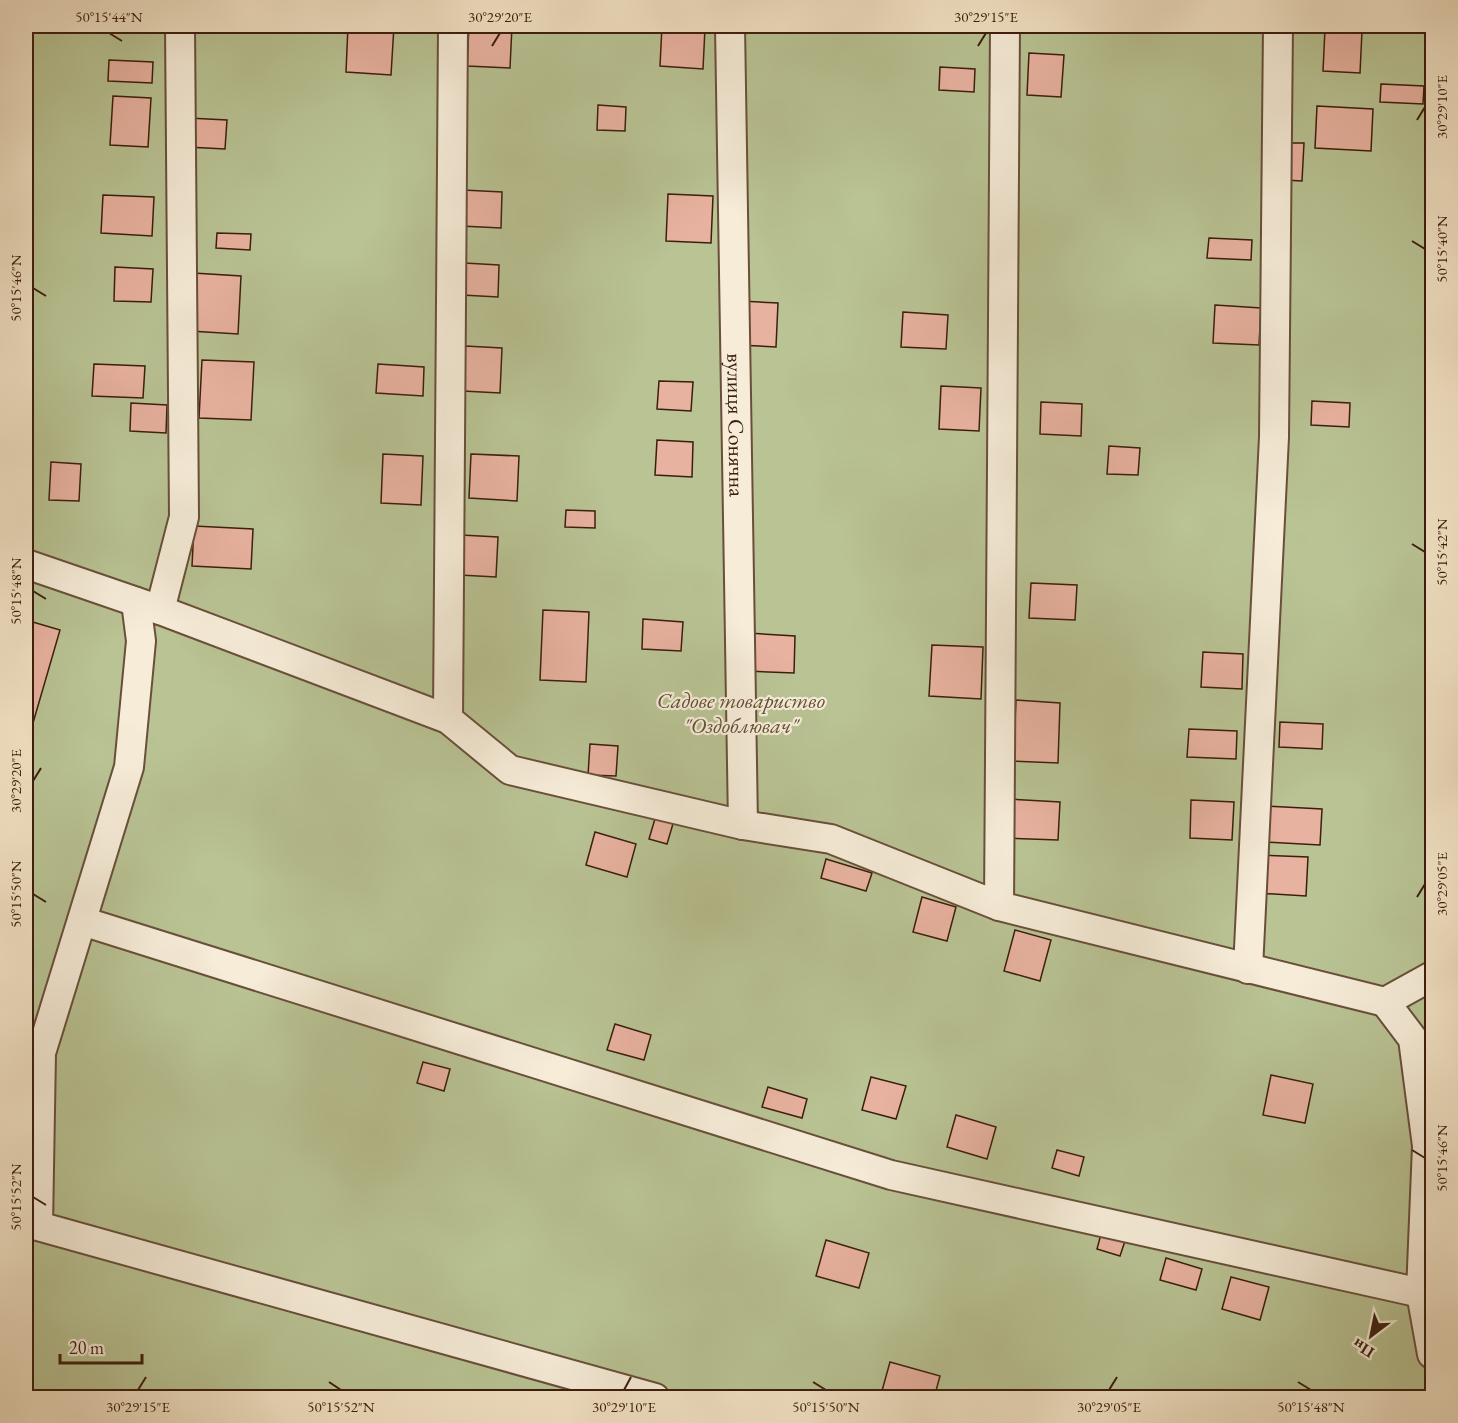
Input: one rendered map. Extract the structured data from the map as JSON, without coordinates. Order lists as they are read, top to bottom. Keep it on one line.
{"streets":{"street":["вулиця Сонячна"]},"parks":["Садове товариство \"Оздоблювач\""],"scale_bar":"20 m","north":"bottom left","coordinates":["50°15'44\"N","30°29'20\"E","30°29'15\"E","30°29'10\"E","50°15'40\"N","50°15'46\"N","50°15'42\"N","50°15'48\"N","30°29'05\"E","50°15'50\"N","50°15'52\"N"]}
